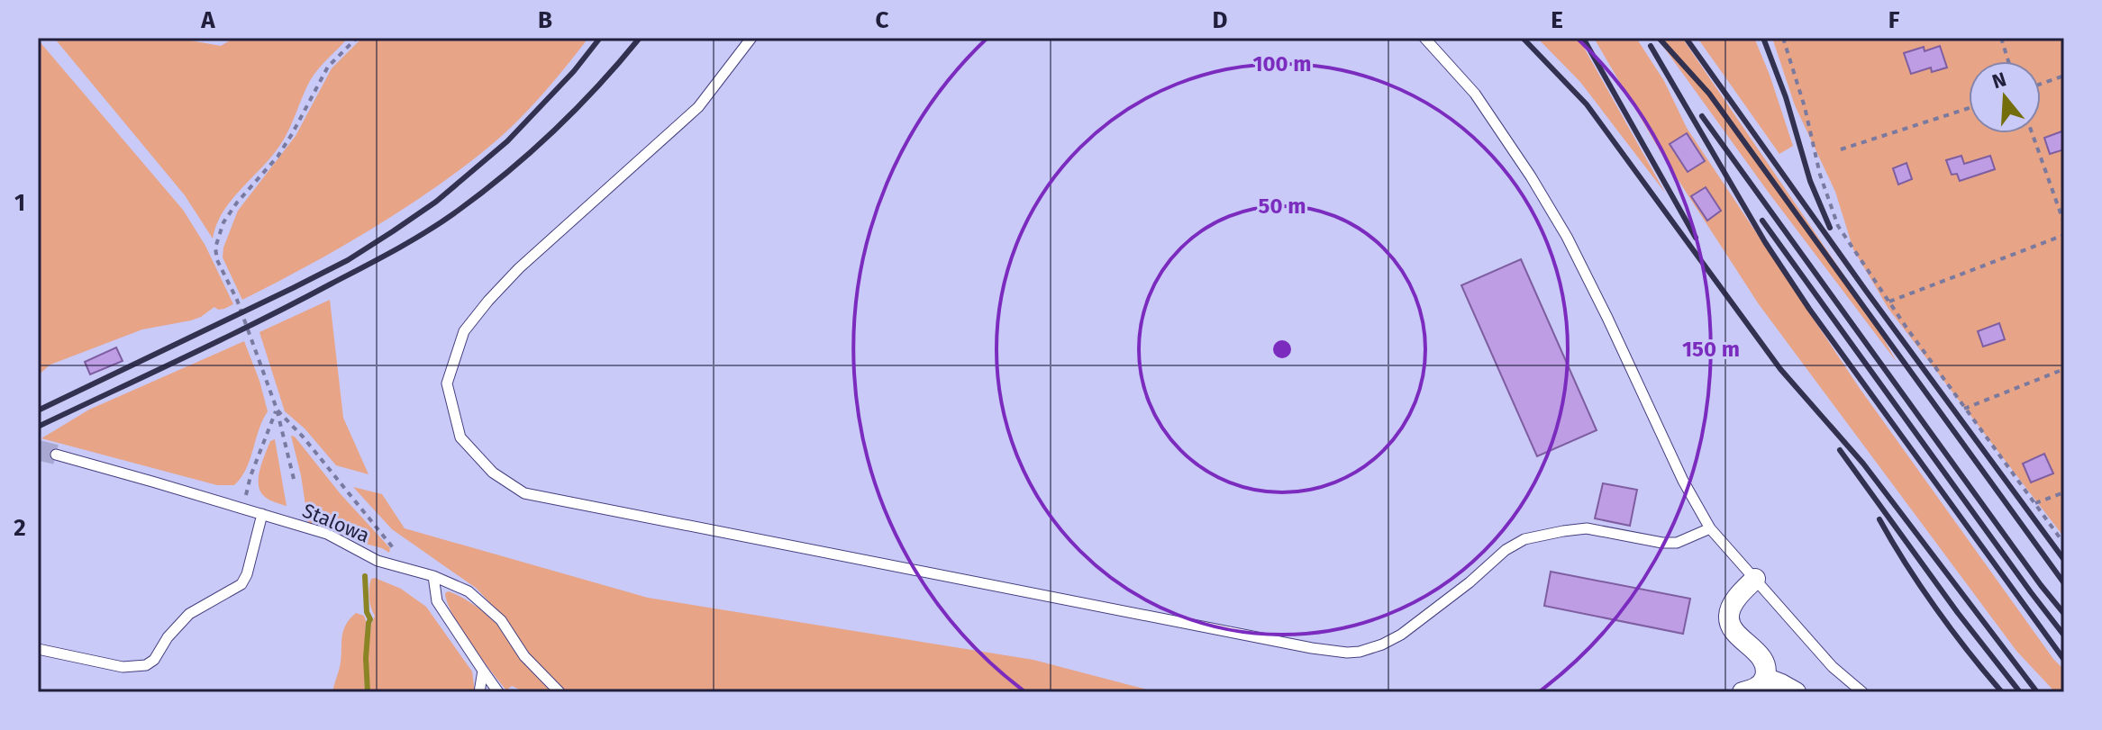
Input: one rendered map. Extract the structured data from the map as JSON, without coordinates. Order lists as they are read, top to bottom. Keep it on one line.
{"streets":{"lane":["Stalowa"]},"north":"top","grid":{"columns":["A","B","C","D","E","F"],"rows":["1","2"]},"rings":["100 m","50 m","150 m"]}
